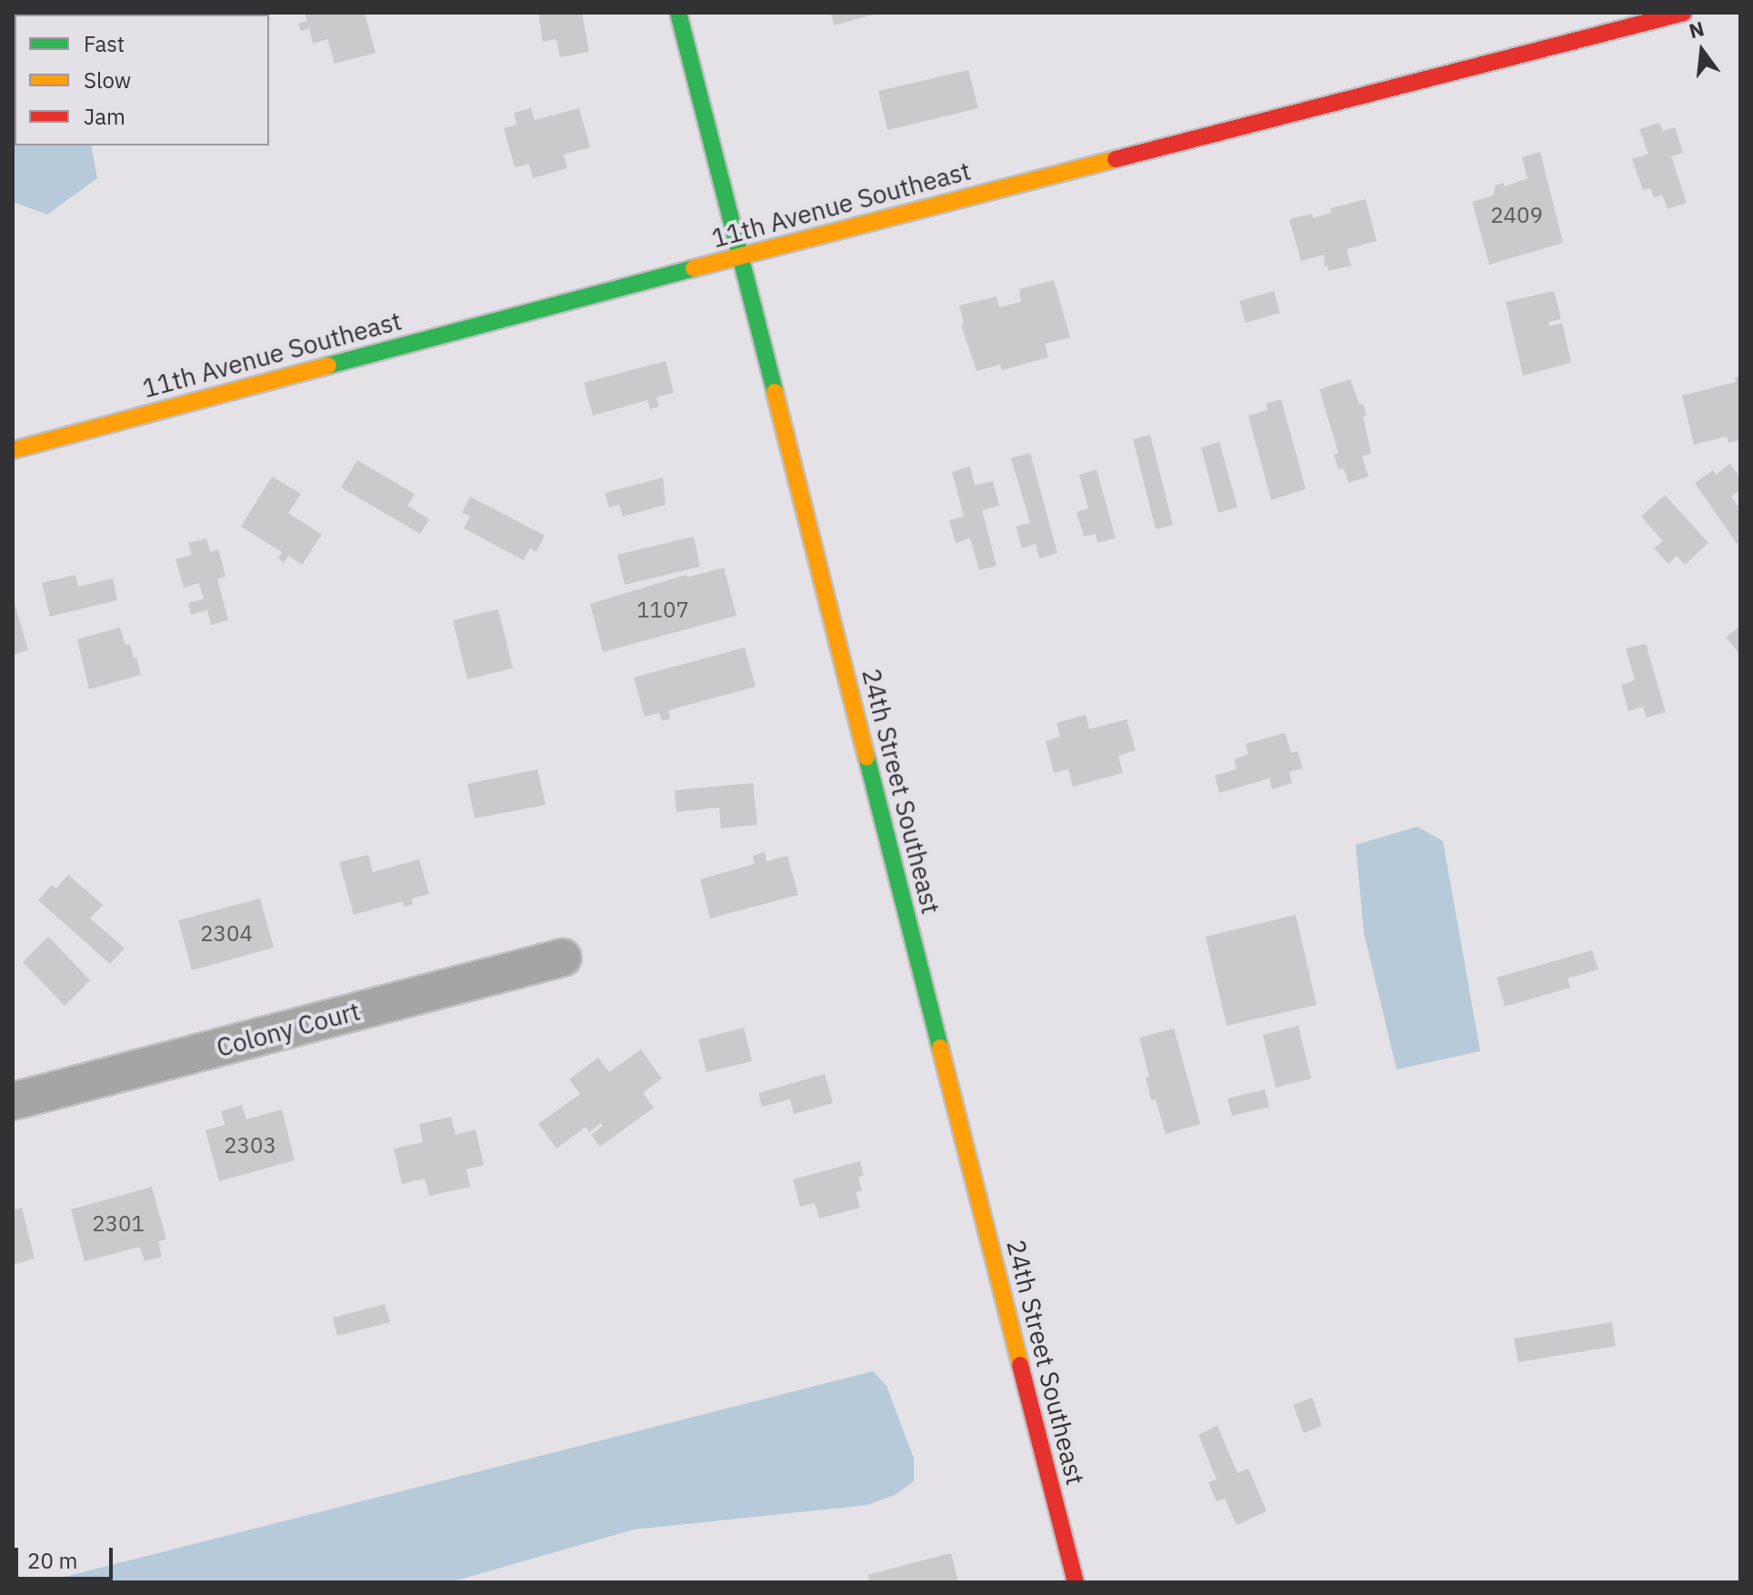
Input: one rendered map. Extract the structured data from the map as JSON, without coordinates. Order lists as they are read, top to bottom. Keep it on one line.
{"streets":{"street":["11th Avenue Southeast","24th Street Southeast","Colony Court"]},"crossings":[["11th Avenue Southeast","24th Street Southeast"]],"house_numbers":["2409","1107","2304","2303","2301"],"legend":["Fast","Slow","Jam"],"scale_bar":"20 m","north":"top"}
